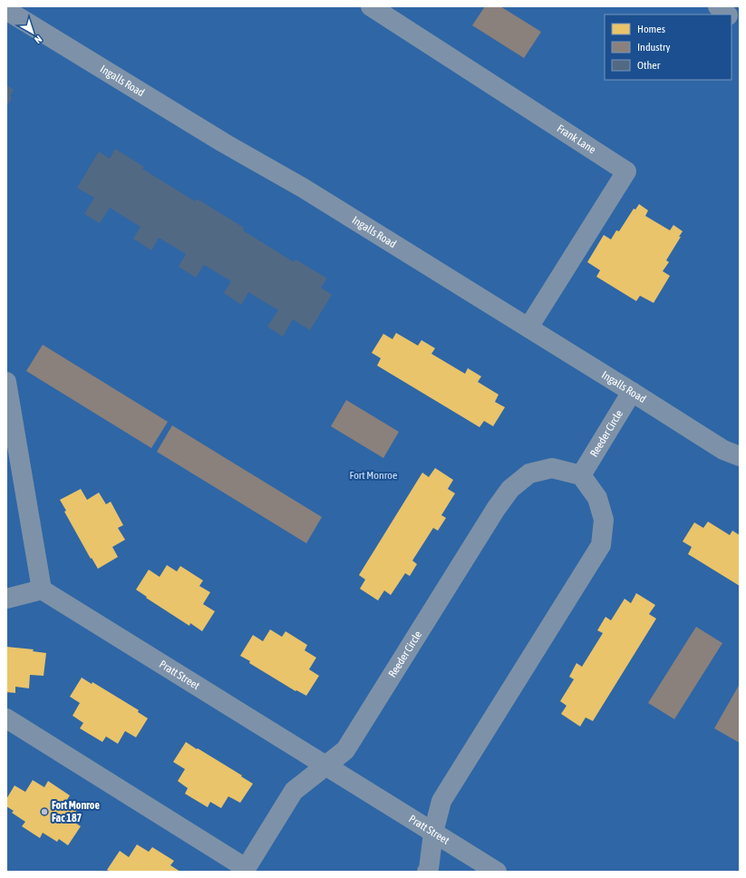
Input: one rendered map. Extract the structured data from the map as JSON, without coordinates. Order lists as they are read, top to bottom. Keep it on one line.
{"streets":{"street":["Ingalls Road","Frank Lane","Reeder Circle","Pratt Street"]},"crossings":[["Ingalls Road","Frank Lane"],["Ingalls Road","Reeder Circle"],["Reeder Circle","Pratt Street"]],"parks":["Fort Monroe"],"places":["Fort Monroe Fac 187"],"legend":["Homes","Industry","Other"],"north":"bottom right"}
